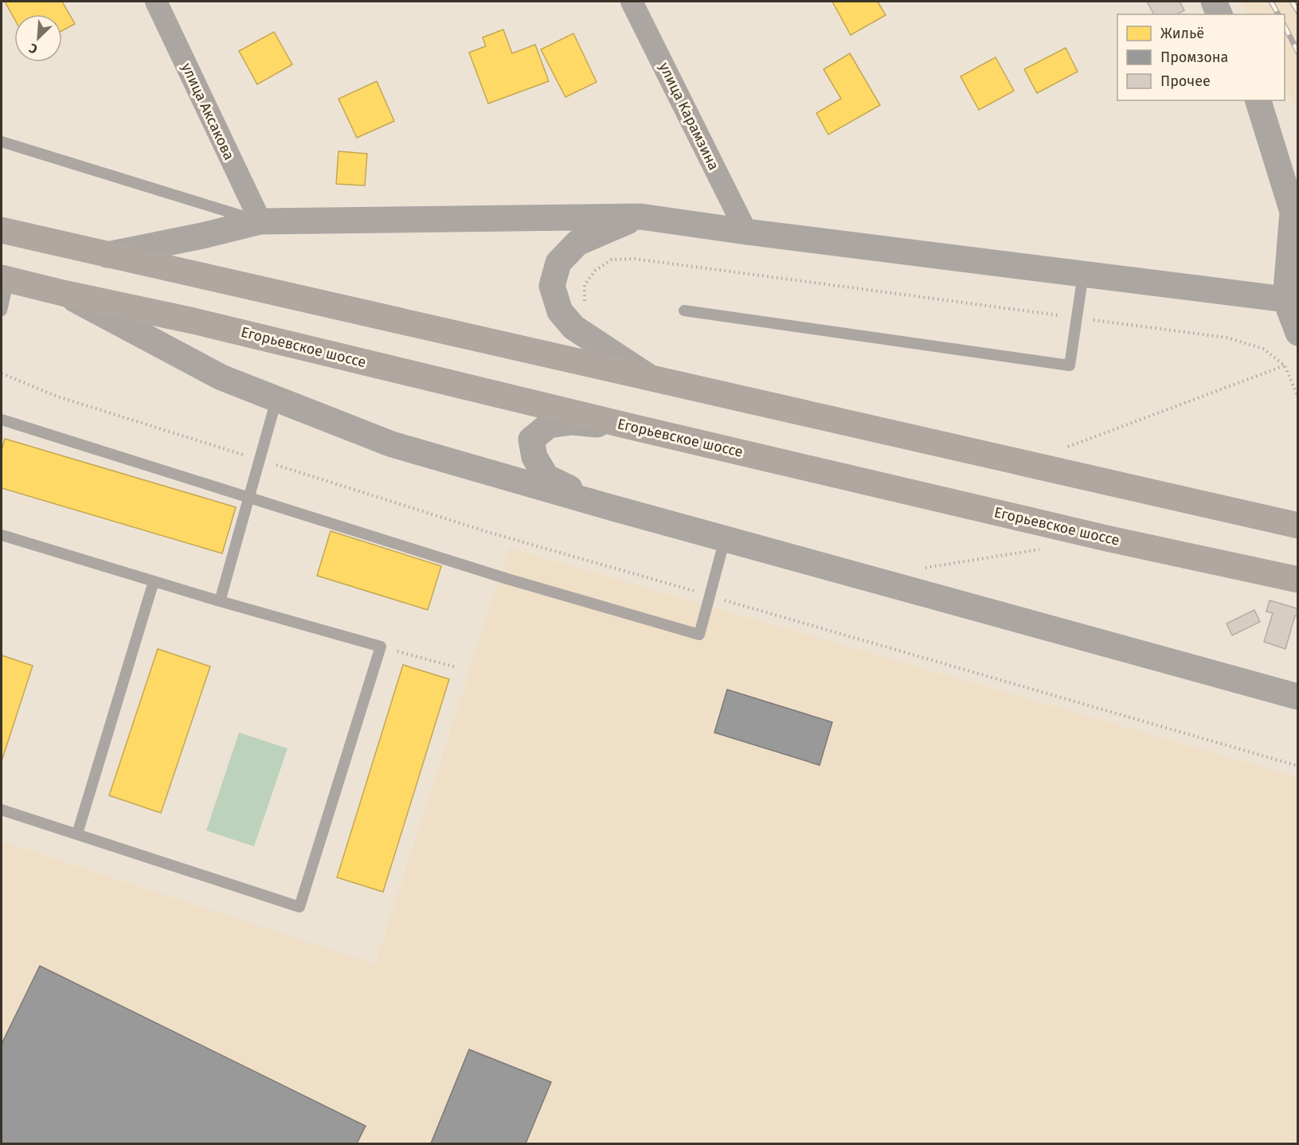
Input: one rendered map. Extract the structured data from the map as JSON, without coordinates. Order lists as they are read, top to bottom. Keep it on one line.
{"streets":{"main road":["Егорьевское шоссе"],"street":["улица Аксакова","улица Карамзина"]},"legend":["Жильё","Промзона","Прочее"],"north":"bottom left"}
